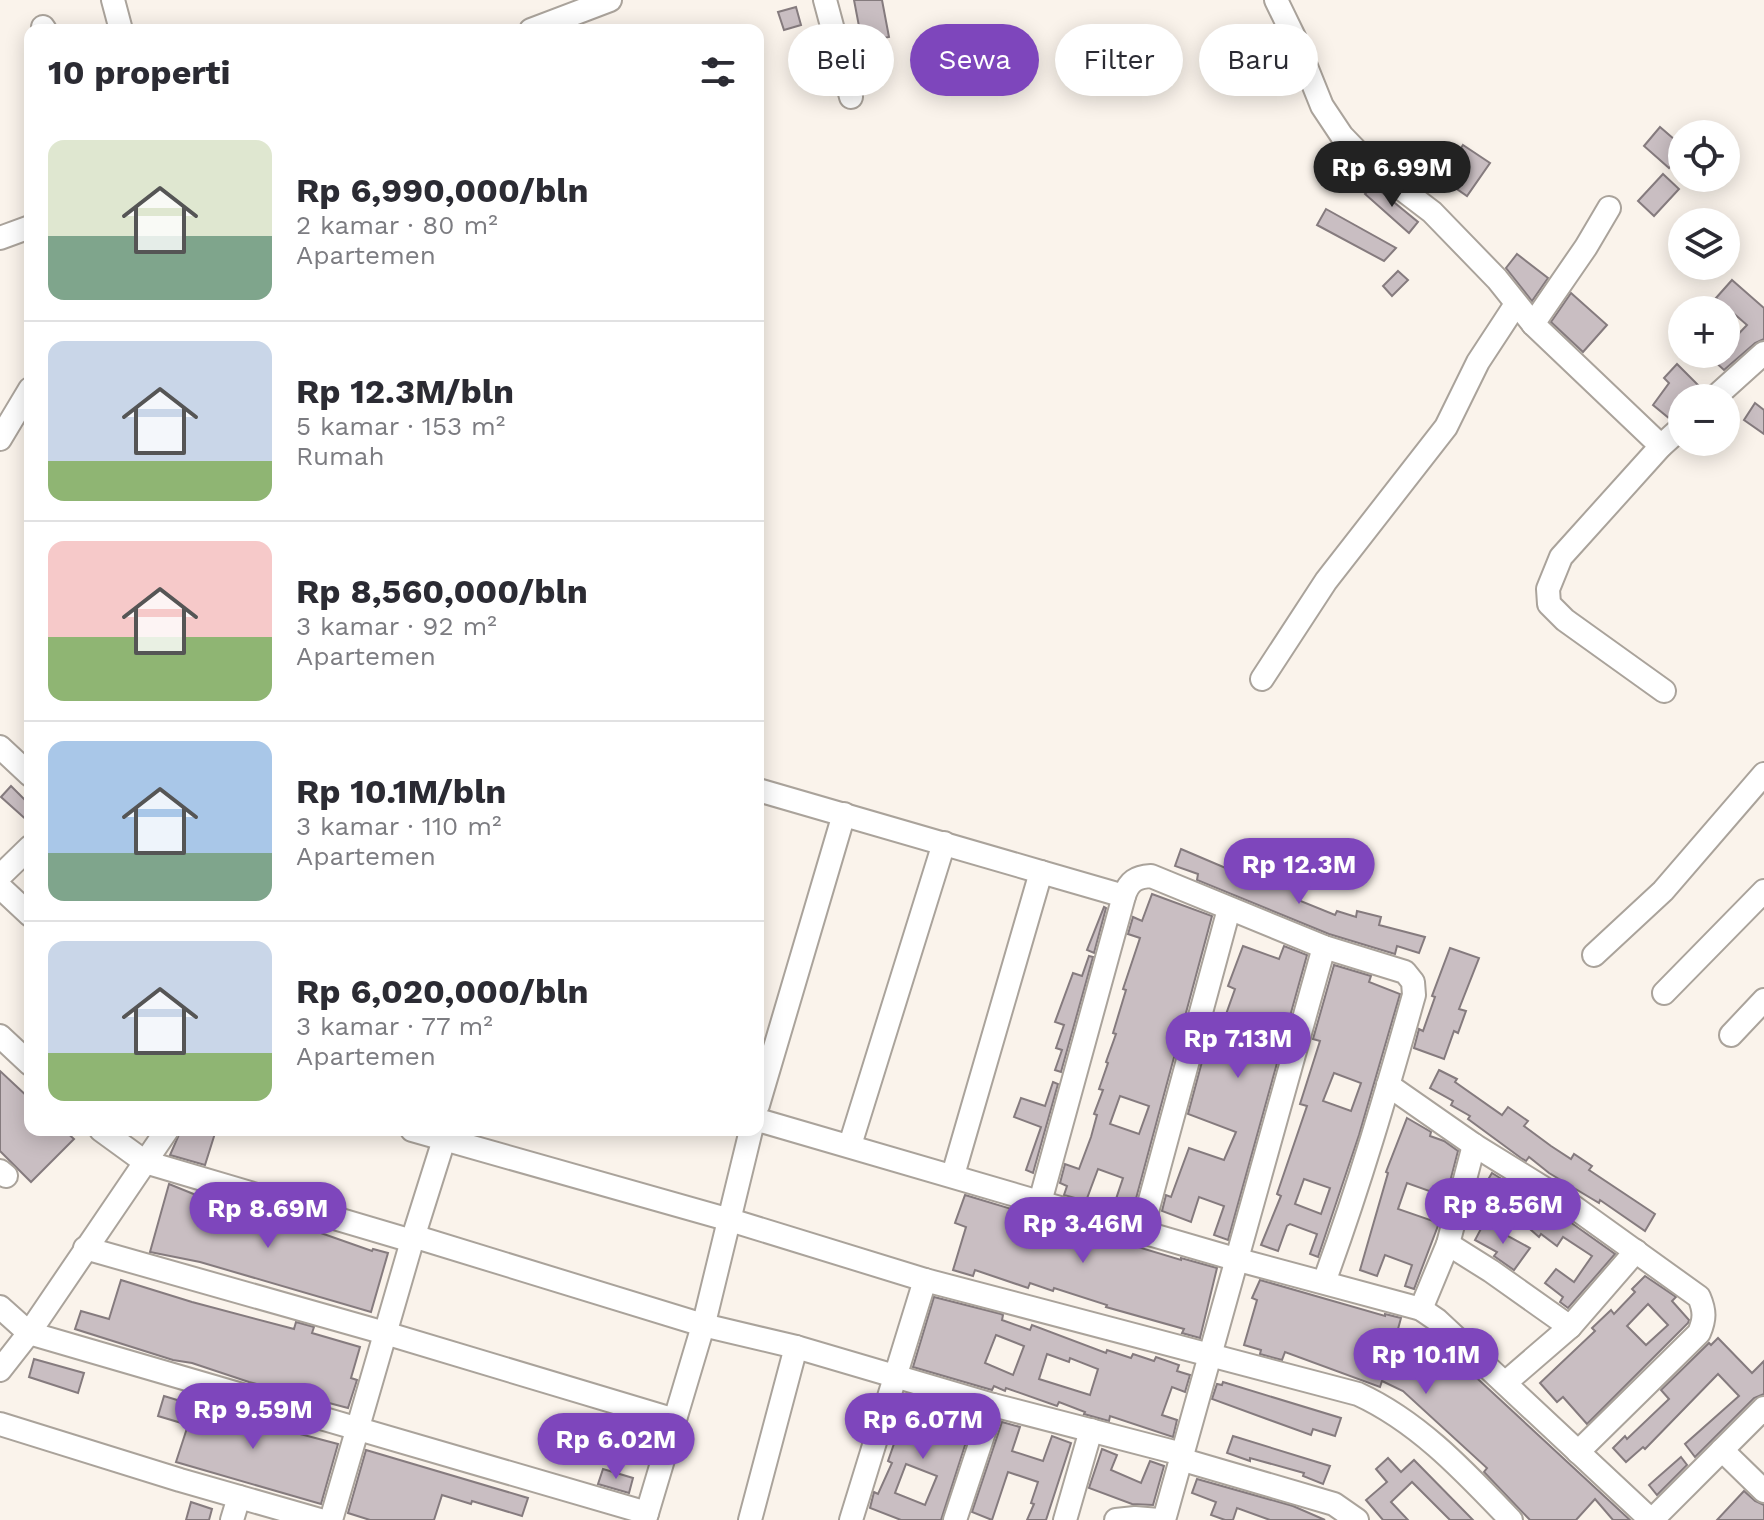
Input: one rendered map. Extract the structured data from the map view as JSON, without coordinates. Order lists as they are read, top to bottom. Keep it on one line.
{"page":{"chip":["Beli","Sewa","Filter","Baru"],"heading":"10 properti","map_buttons":["+","−"],"list":[{"name":"Rp 6,990,000/bln","note":"2 kamar · 80 m² · Apartemen"},{"name":"Rp 12.3M/bln","note":"5 kamar · 153 m² · Rumah"},{"name":"Rp 8,560,000/bln","note":"3 kamar · 92 m² · Apartemen"},{"name":"Rp 10.1M/bln","note":"3 kamar · 110 m² · Apartemen"},{"name":"Rp 6,020,000/bln","note":"3 kamar · 77 m² · Apartemen"}],"price":["Rp 6.99M","Rp 12.3M","Rp 7.13M","Rp 8.56M","Rp 8.69M","Rp 3.46M","Rp 10.1M","Rp 9.59M","Rp 6.07M","Rp 6.02M"]}}
